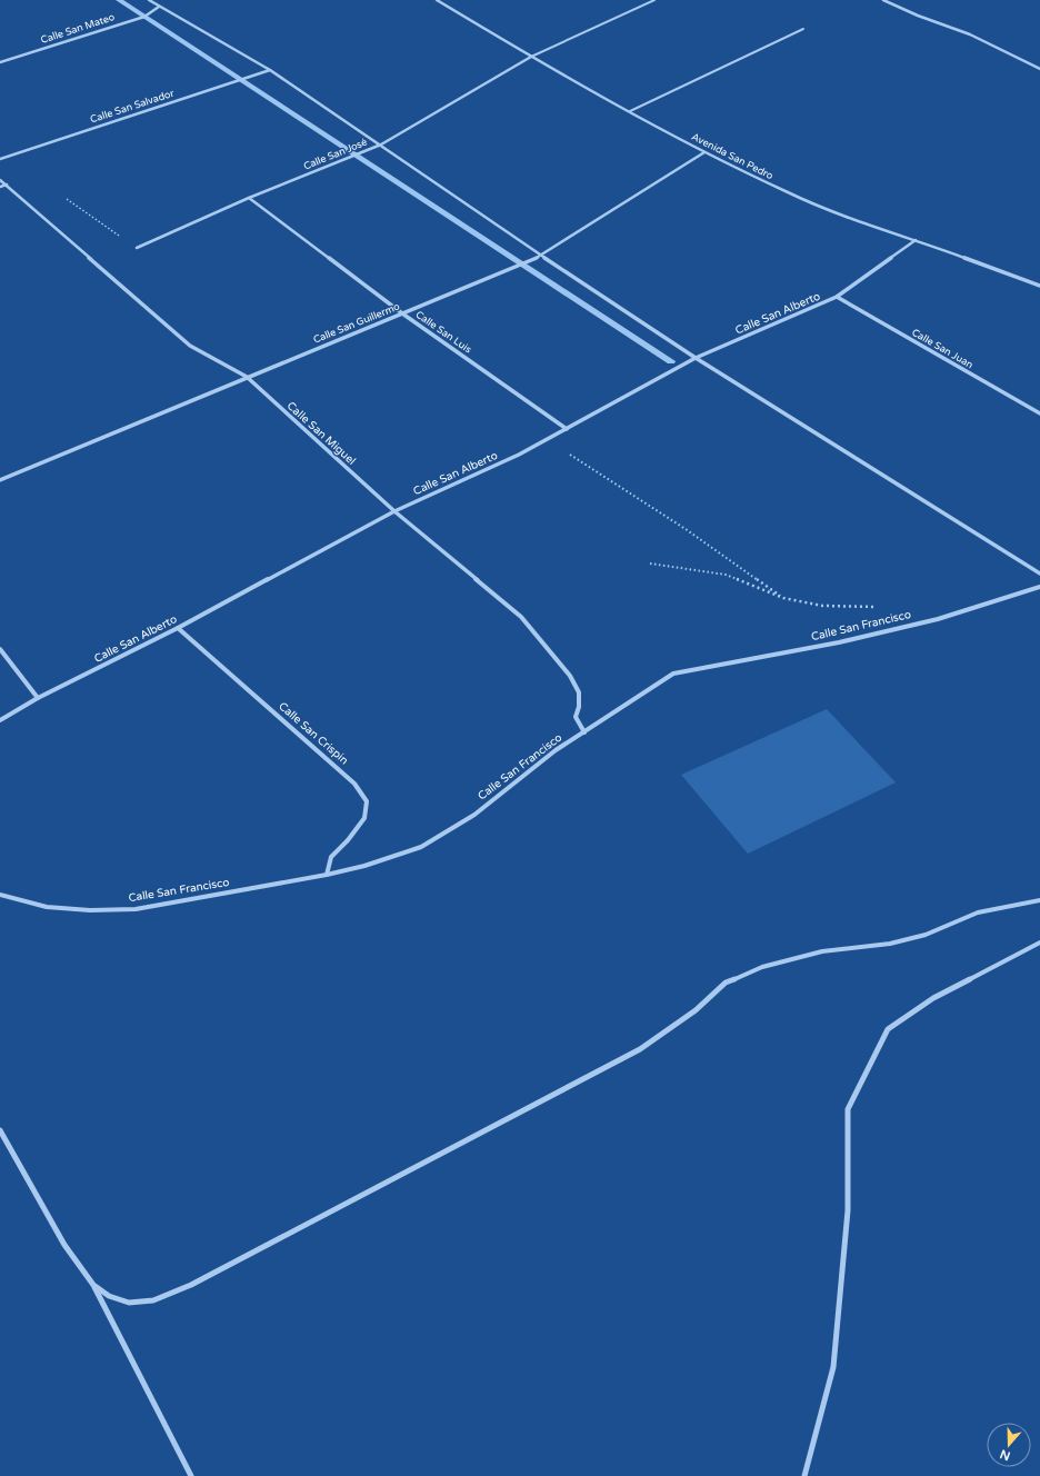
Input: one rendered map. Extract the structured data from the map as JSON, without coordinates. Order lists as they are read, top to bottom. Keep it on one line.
{"streets":{"street":["Calle San Mateo","Calle San Salvador","Calle San José","Avenida San Pedro","Calle San Alberto","Calle San Guillermo","Calle San Luis","Calle San Juan","Calle San Miguel","Calle San Francisco","Calle San Crispin"]},"crossings":[["Calle San José","Avenida San Pedro"],["Calle San José","Calle San Luis"],["Avenida San Pedro","Calle San Alberto"],["Avenida San Pedro","Calle San Guillermo"],["Calle San Alberto","Calle San Luis"],["Calle San Alberto","Calle San Juan"],["Calle San Alberto","Calle San Miguel"],["Calle San Alberto","Calle San Crispin"],["Calle San Guillermo","Calle San Luis"],["Calle San Guillermo","Calle San Miguel"],["Calle San Miguel","Calle San Francisco"],["Calle San Francisco","Calle San Crispin"]],"north":"bottom"}
